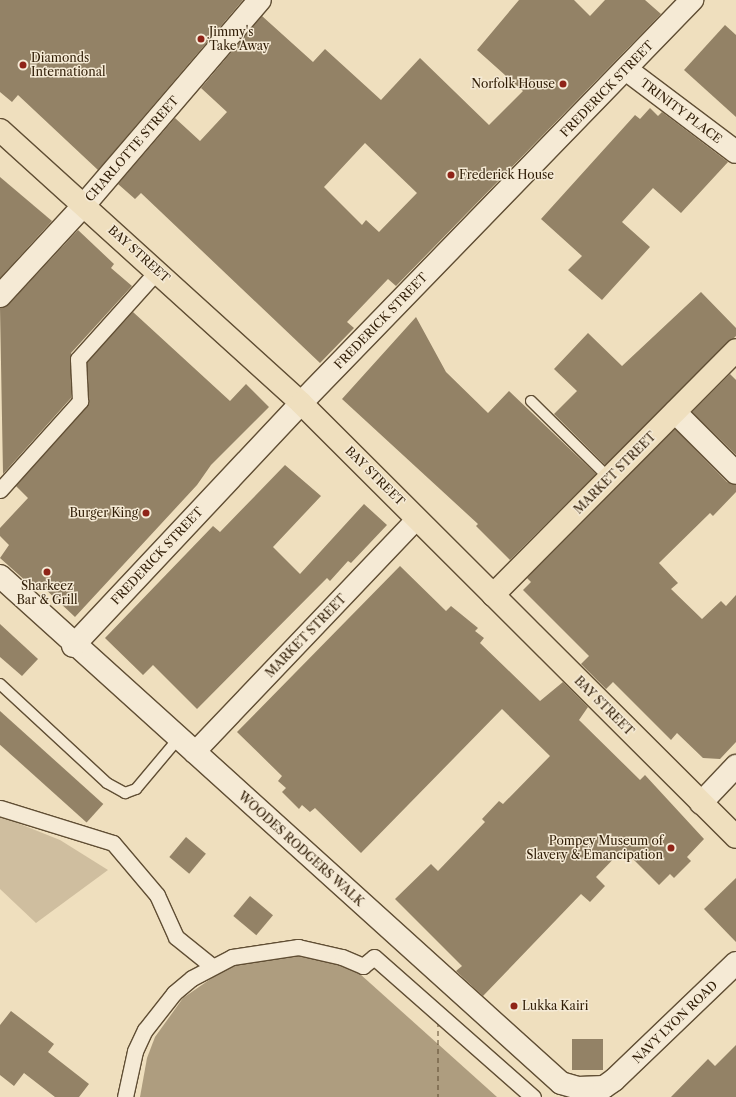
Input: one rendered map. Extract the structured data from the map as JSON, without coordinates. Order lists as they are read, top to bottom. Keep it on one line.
{"streets":{"main road":["FREDERICK STREET","TRINITY PLACE","CHARLOTTE STREET","BAY STREET","MARKET STREET","WOODES RODGERS WALK","NAVY LYON ROAD"]},"crossings":[["FREDERICK STREET","TRINITY PLACE"],["FREDERICK STREET","BAY STREET"],["FREDERICK STREET","WOODES RODGERS WALK"],["CHARLOTTE STREET","BAY STREET"],["BAY STREET","MARKET STREET"],["MARKET STREET","WOODES RODGERS WALK"],["WOODES RODGERS WALK","NAVY LYON ROAD"]],"places":["Jimmy's Take Away","Diamonds International","Norfolk House","Frederick House","Burger King","Sharkeez Bar & Grill","Pompey Museum of Slavery & Emancipation","Lukka Kairi"]}
